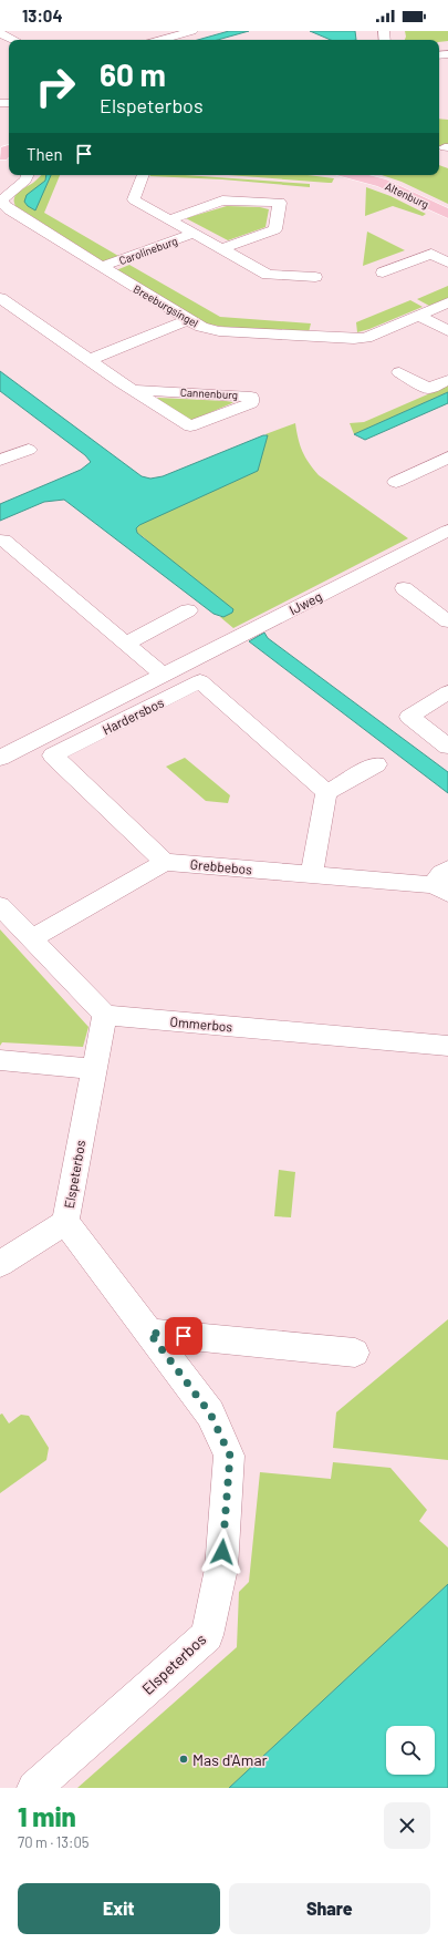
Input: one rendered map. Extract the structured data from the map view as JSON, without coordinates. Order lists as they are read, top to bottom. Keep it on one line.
{"streets":{"main road":["Altenburg"],"street":["Carolineburg","Breeburgsingel","Cannenburg","IJweg","Hardersbos","Grebbebos","Ommerbos","Elspeterbos"]},"crossings":[["Carolineburg","Breeburgsingel"],["Hardersbos","Grebbebos"],["Ommerbos","Elspeterbos"]],"places":["Mas d'Amar"],"page":{"status":"13:04","turn":["60 m","Elspeterbos"],"then":"Then","heading":["1 min","70 m · 13:05"],"buttons":["Exit","Share"]}}
